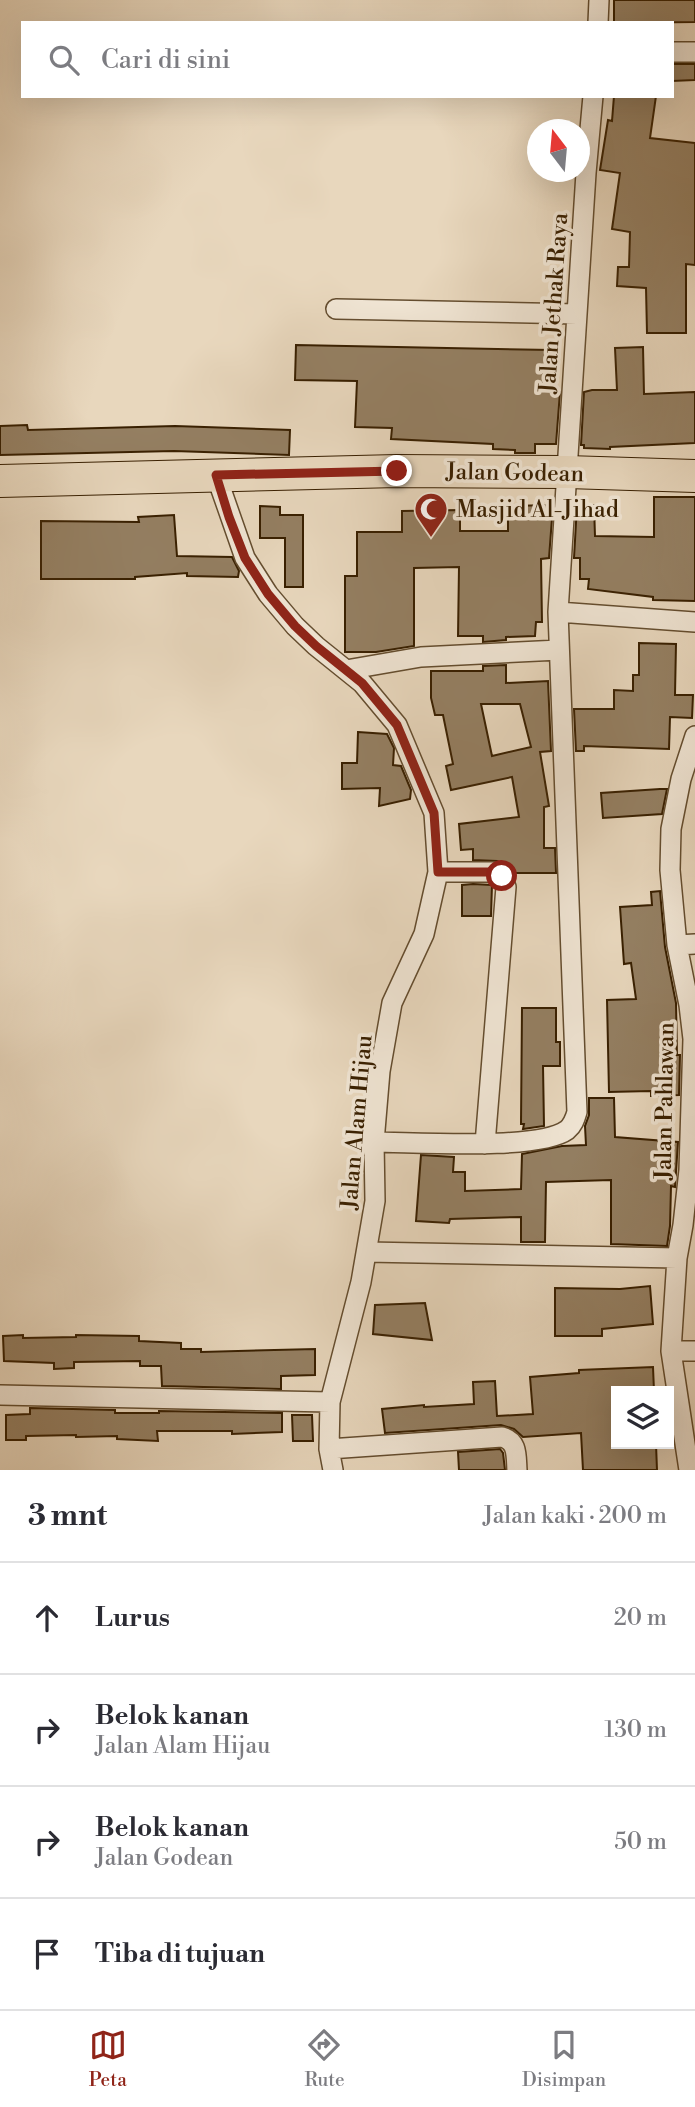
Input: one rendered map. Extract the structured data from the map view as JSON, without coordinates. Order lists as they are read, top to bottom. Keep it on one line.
{"streets":{"main road":["Jalan Godean"],"street":["Jalan Jethak Raya","Jalan Pahlawan","Jalan Alam Hijau"]},"crossings":[["Jalan Jethak Raya","Jalan Godean"],["Jalan Jethak Raya","Jalan Alam Hijau"],["Jalan Godean","Jalan Alam Hijau"]],"places":{"mosque":["Masjid Al-Jihad"]},"north":"top","page":{"search":"Cari di sini","heading":["3 mnt","Jalan kaki · 200 m"],"list":[["Lurus","20 m"],["Belok kanan","Jalan Alam Hijau","130 m"],["Belok kanan","Jalan Godean","50 m"],"Tiba di tujuan"],"nav":["Peta","Rute","Disimpan"]}}
